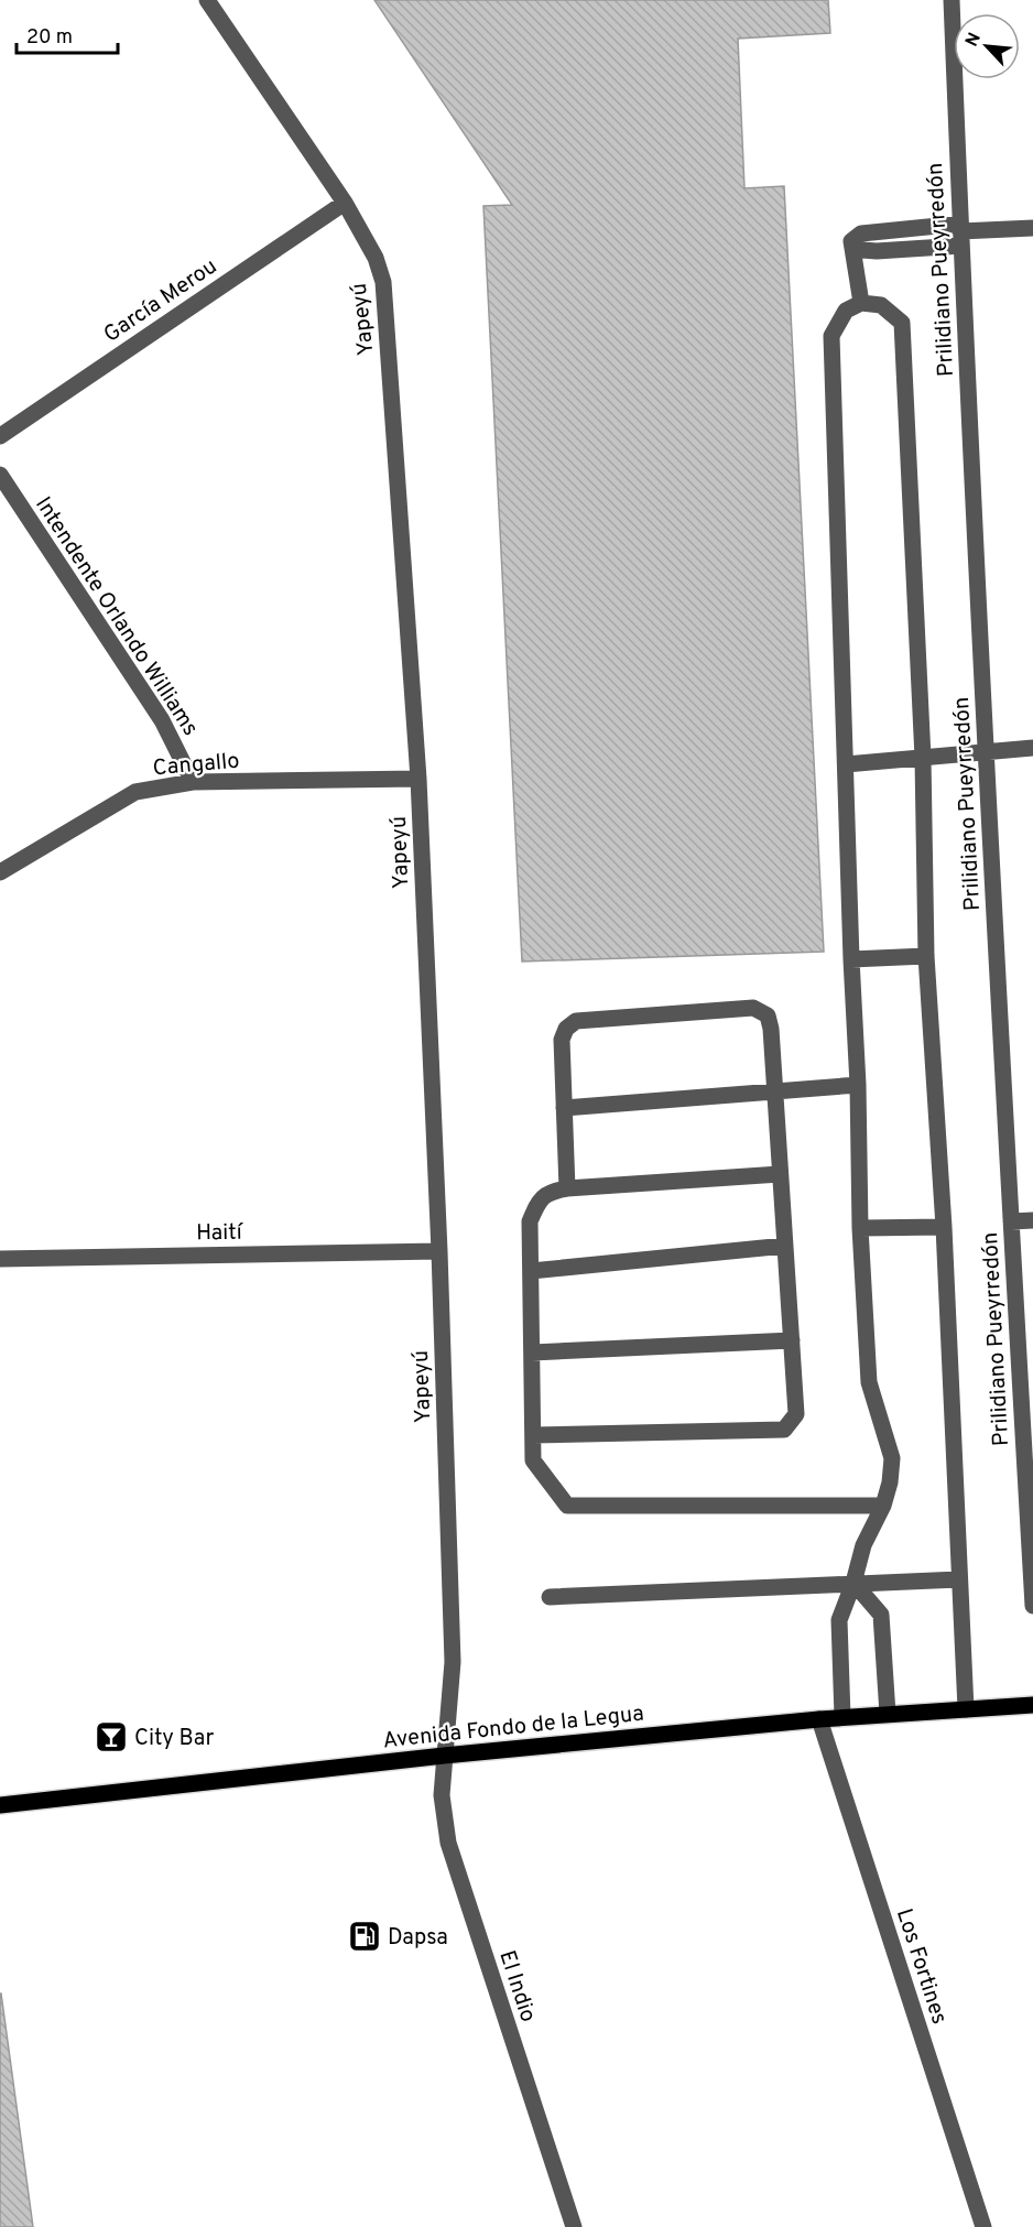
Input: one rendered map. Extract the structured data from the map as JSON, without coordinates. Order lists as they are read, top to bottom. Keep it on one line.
{"streets":{"main road":["Avenida Fondo de la Legua"],"street":["Prilidiano Pueyrredón","García Merou","Yapeyú","Intendente Orlando Williams","Cangallo","Haití","Los Fortines","El Indio"]},"crossings":[["García Merou","Yapeyú"],["Yapeyú","Cangallo"],["Yapeyú","Haití"],["Yapeyú","Avenida Fondo de la Legua"],["Yapeyú","El Indio"],["Intendente Orlando Williams","Cangallo"],["Avenida Fondo de la Legua","Los Fortines"],["Avenida Fondo de la Legua","El Indio"]],"places":{"bar":["City Bar"],"fuel station":["Dapsa"]},"scale_bar":"20 m","north":"top left"}
